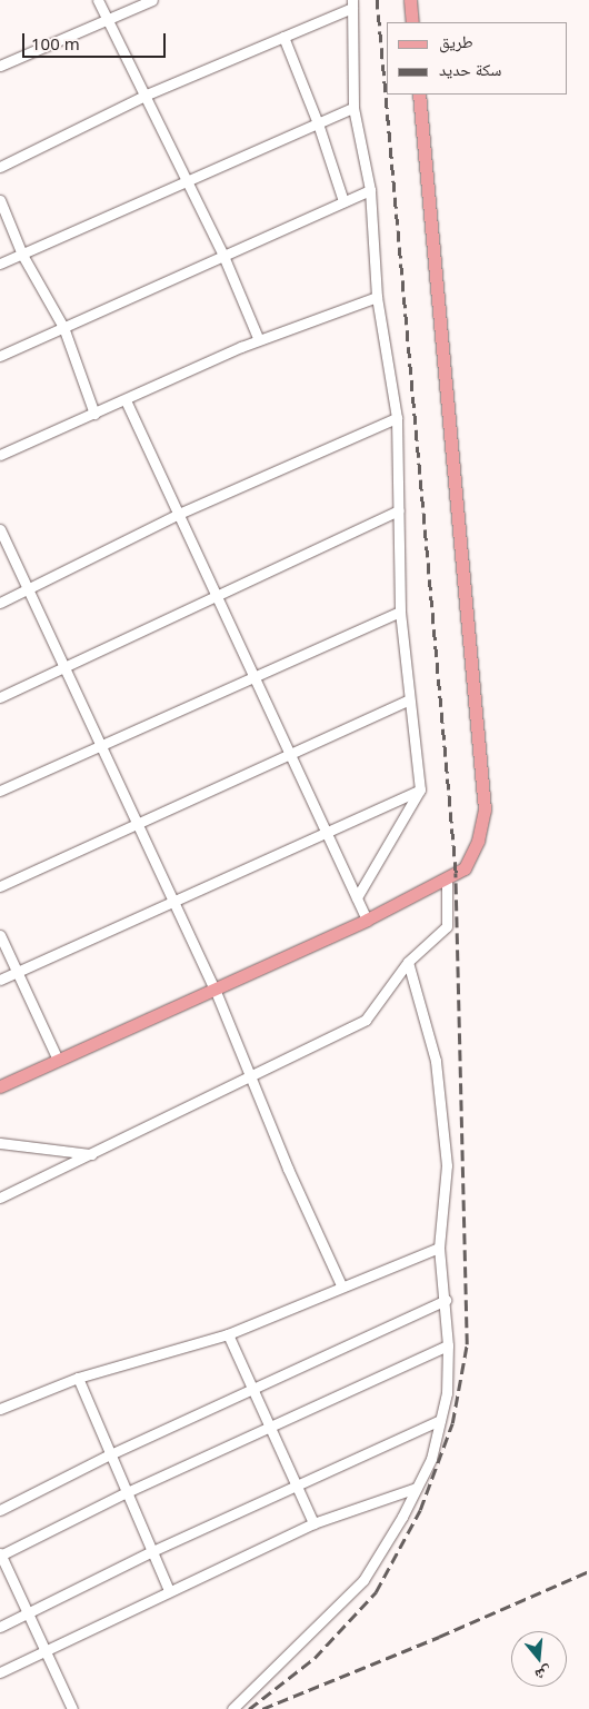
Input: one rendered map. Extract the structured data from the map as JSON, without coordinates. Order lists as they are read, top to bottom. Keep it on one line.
{"legend":["طريق","سكة حديد"],"scale_bar":"100 m","north":"bottom"}
